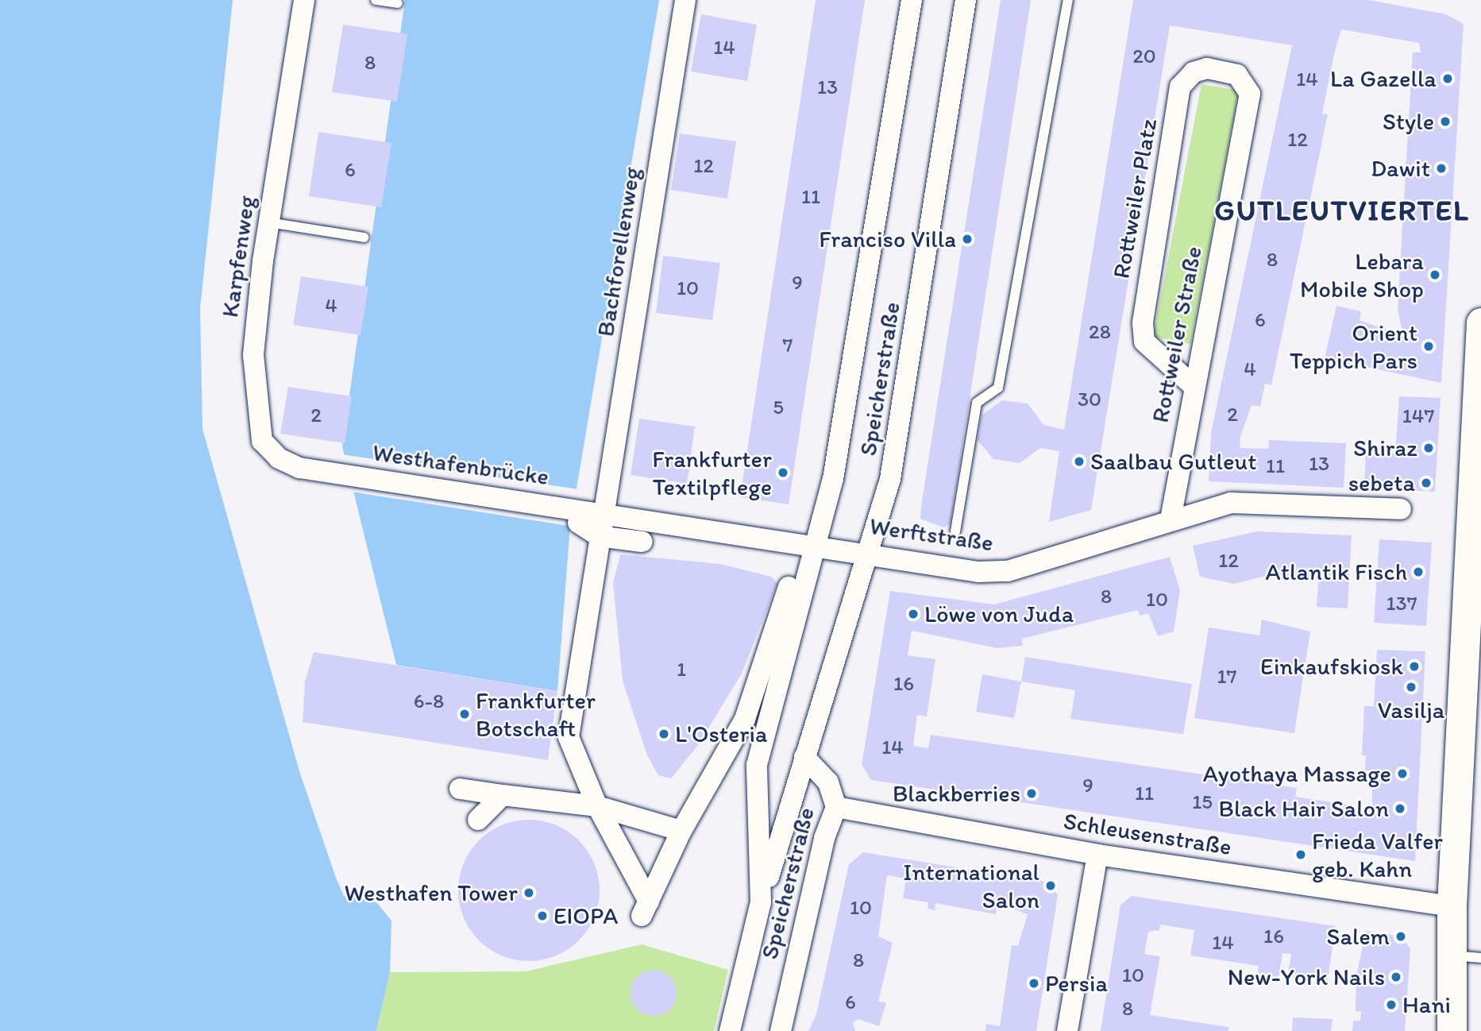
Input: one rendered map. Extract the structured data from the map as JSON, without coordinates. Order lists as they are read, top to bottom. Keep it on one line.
{"streets":{"street":["Rottweiler Platz","Bachforellenweg","Karpfenweg","Rottweiler Straße","Speicherstraße","Westhafenbrücke","Werftstraße","Schleusenstraße"]},"crossings":[["Rottweiler Platz","Rottweiler Straße"],["Bachforellenweg","Werftstraße"],["Karpfenweg","Westhafenbrücke"],["Rottweiler Straße","Werftstraße"],["Speicherstraße","Werftstraße"],["Speicherstraße","Schleusenstraße"],["Westhafenbrücke","Werftstraße"]],"districts":["GUTLEUTVIERTEL"],"places":["La Gazella","Style","Dawit","Franciso Villa","Lebara Mobile Shop","Orient Teppich Pars","Shiraz","Saalbau Gutleut","Frankfurter Textilpflege","sebeta","Atlantik Fisch","Löwe von Juda","Einkaufskiosk","Vasilja","Frankfurter Botschaft","L'Osteria","Ayothaya Massage","Blackberries","Black Hair Salon","Frieda Valfer geb. Kahn","International Salon","Westhafen Tower","EIOPA","Salem","New-York Nails","Persia","Hani"],"house_numbers":["14","20","8","14","13","12","12","6","11","8","9","10","4","6","28","7","4","30","5","2","2","147","13","11","12","8","10","137","1","17","16","6-8","14","9","11","15","10","16","14","8","10","6","8"]}
